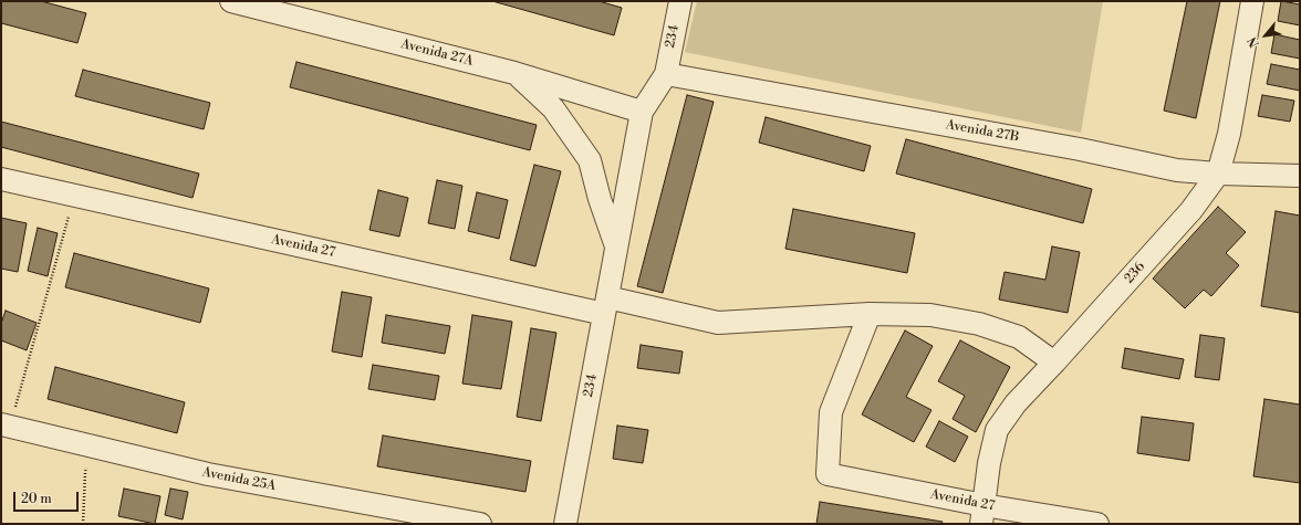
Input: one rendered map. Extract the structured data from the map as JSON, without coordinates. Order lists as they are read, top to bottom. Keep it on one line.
{"streets":{"street":["234","Avenida 27A","Avenida 27B","Avenida 27","236","Avenida 25A"]},"crossings":[["234","Avenida 27A"],["234","Avenida 27B"],["234","Avenida 27"],["Avenida 27B","236"],["Avenida 27","236"]],"scale_bar":"20 m","north":"bottom left"}
